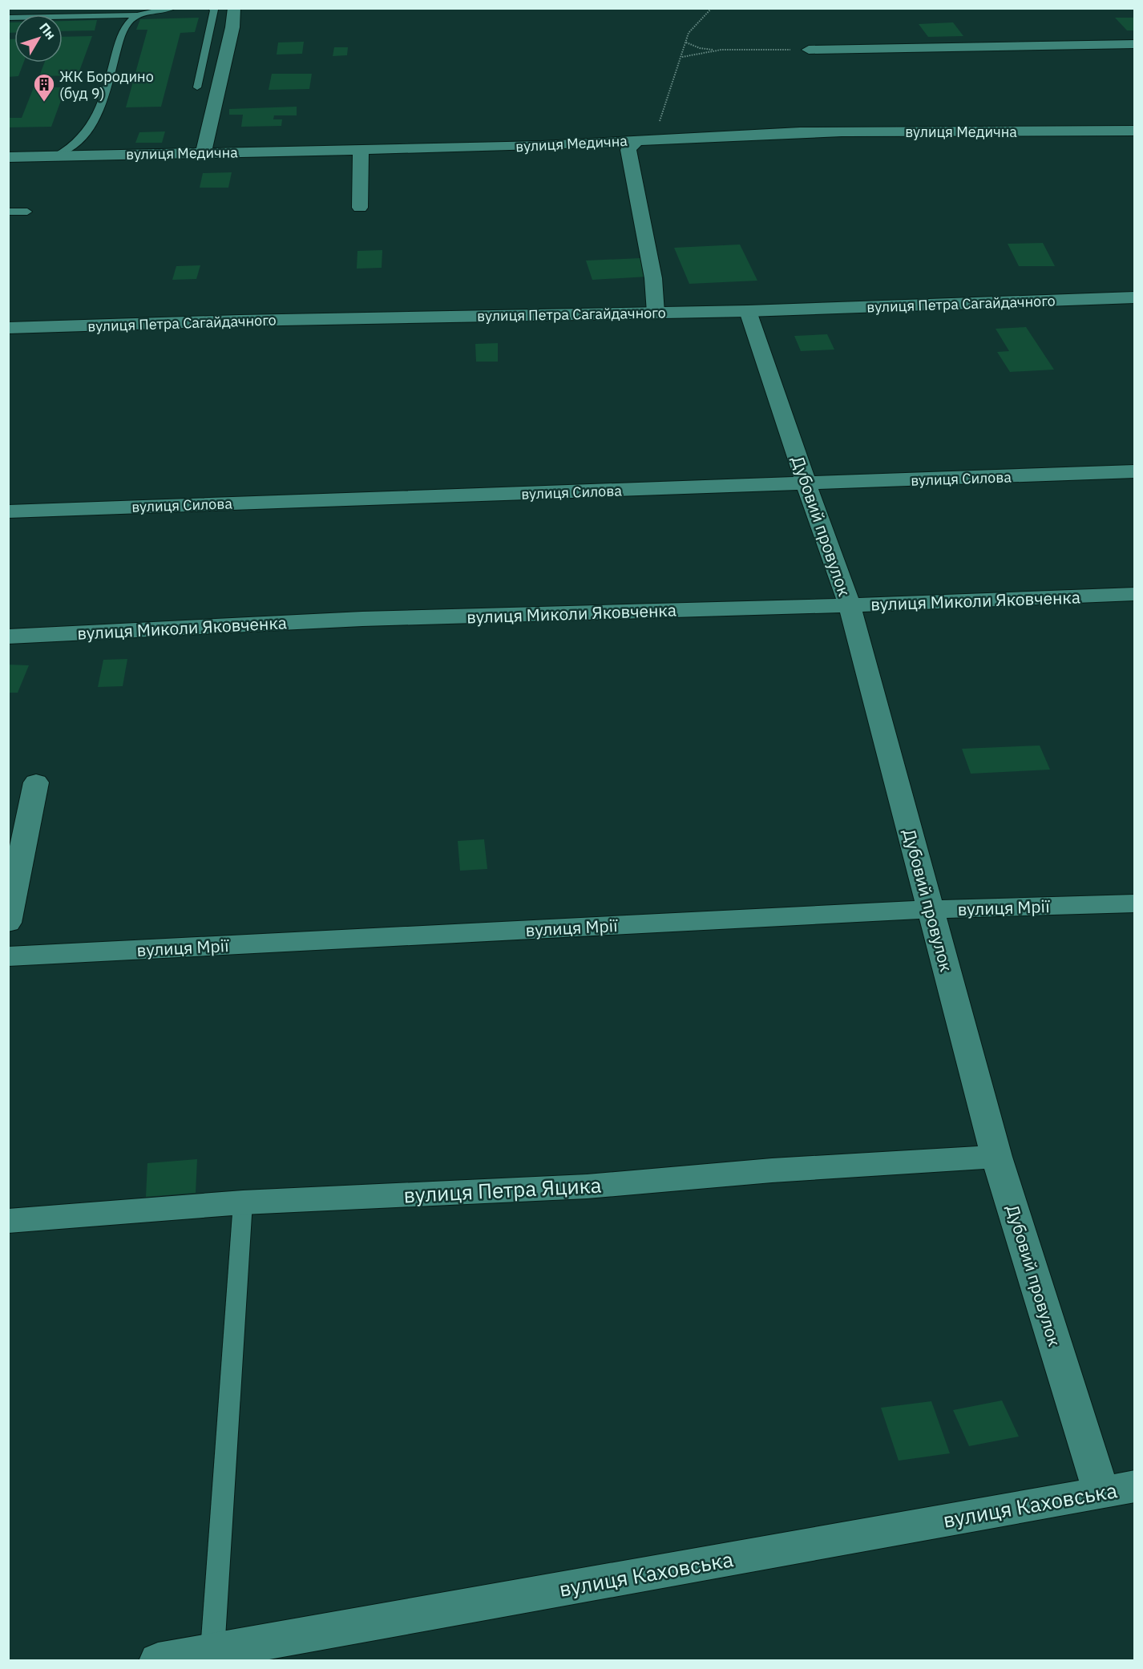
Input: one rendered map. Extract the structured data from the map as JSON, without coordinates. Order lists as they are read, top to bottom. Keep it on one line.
{"streets":{"street":["вулиця Медична","вулиця Петра Сагайдачного","вулиця Силова","Дубовий провулок","вулиця Миколи Яковченка","вулиця Мрії","вулиця Петра Яцика","вулиця Каховська"]},"crossings":[["вулиця Петра Сагайдачного","Дубовий провулок"],["вулиця Силова","Дубовий провулок"],["Дубовий провулок","вулиця Миколи Яковченка"],["Дубовий провулок","вулиця Мрії"],["Дубовий провулок","вулиця Петра Яцика"],["Дубовий провулок","вулиця Каховська"]],"places":{"building":["ЖК Бородино (буд 9)"]},"north":"top right"}
